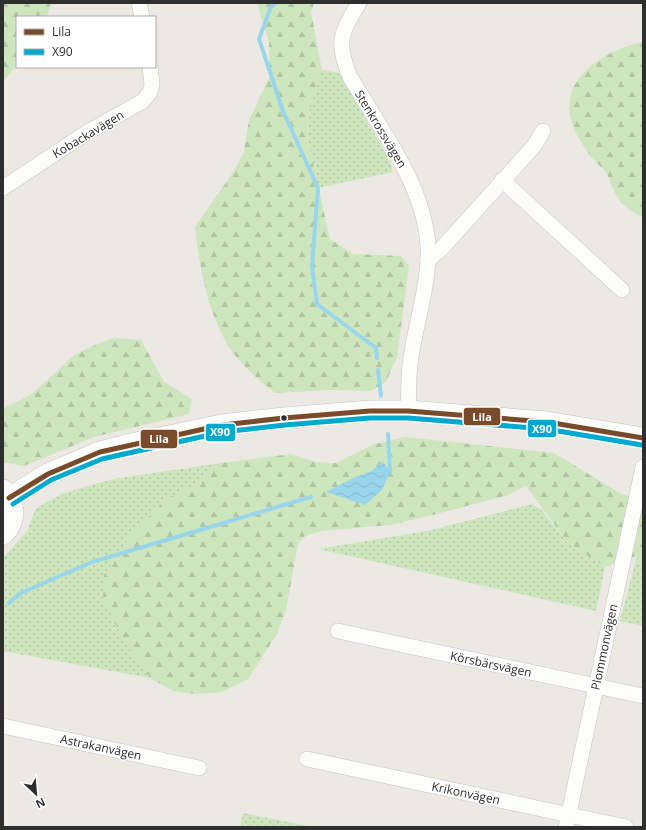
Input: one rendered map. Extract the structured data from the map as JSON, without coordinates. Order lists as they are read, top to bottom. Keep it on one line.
{"streets":{"street":["Stenkrossvägen","Kobackavägen","Plommonvägen","Körsbärsvägen","Astrakanvägen","Krikonvägen"]},"crossings":[["Plommonvägen","Körsbärsvägen"],["Plommonvägen","Krikonvägen"]],"lines":["transit line Lila","transit line X90"],"legend":["Lila","X90"],"north":"bottom right"}
